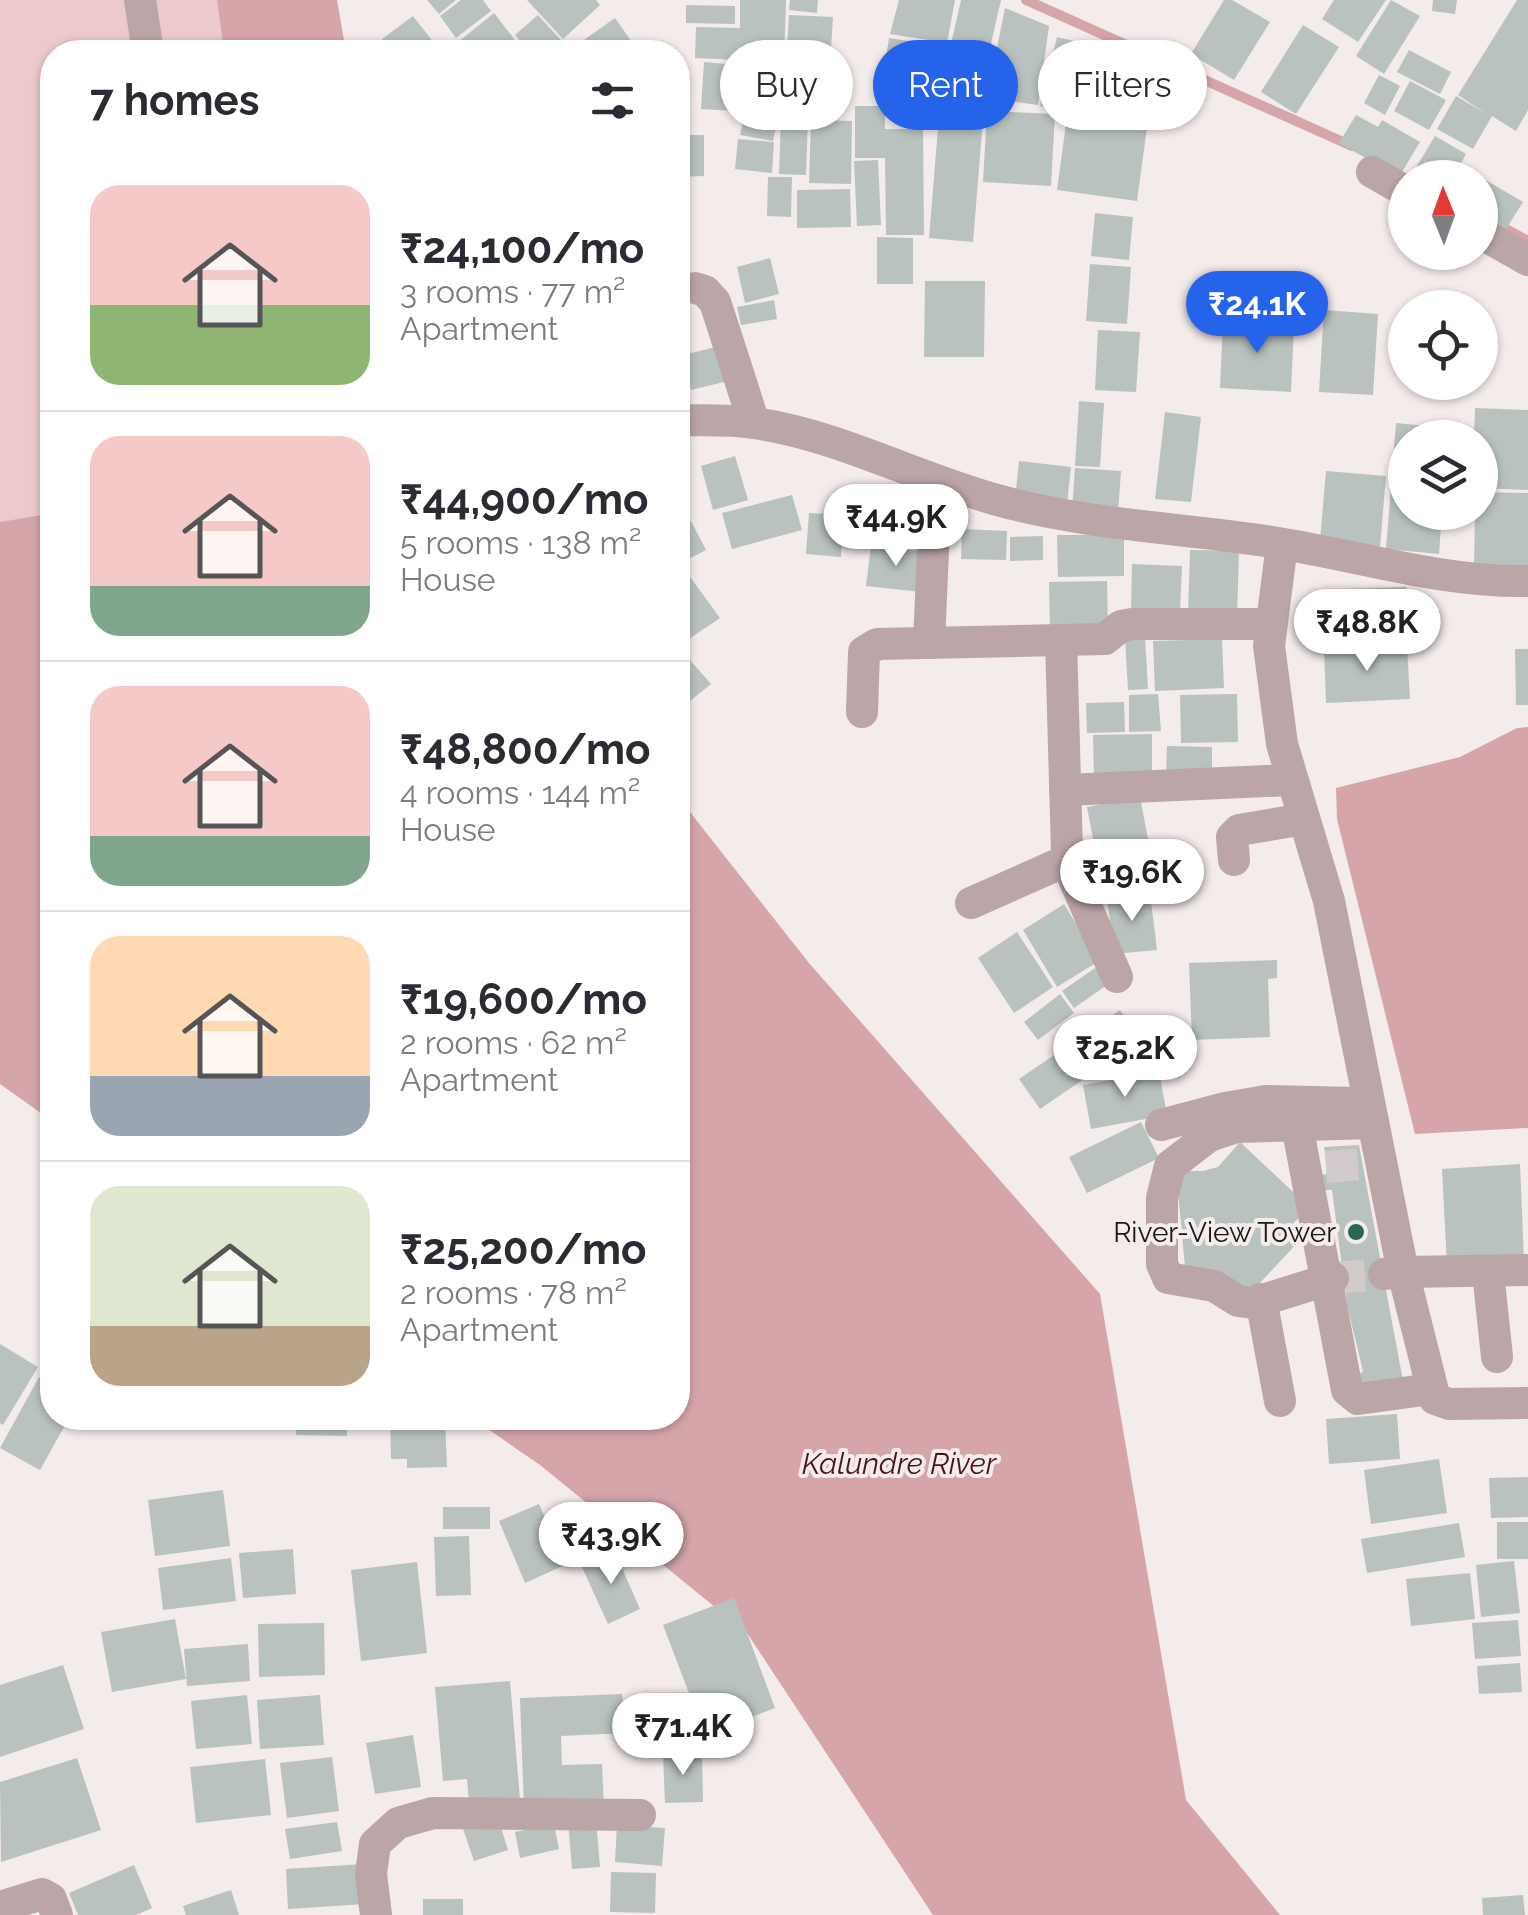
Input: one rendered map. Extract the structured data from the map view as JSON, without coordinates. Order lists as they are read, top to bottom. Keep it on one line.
{"water":["Kalundre River"],"places":["River-View Tower"],"north":"top","page":{"chip":["Buy","Rent","Filters"],"heading":"7 homes","list":[{"name":"₹24,100/mo","note":"3 rooms · 77 m² · Apartment"},{"name":"₹44,900/mo","note":"5 rooms · 138 m² · House"},{"name":"₹48,800/mo","note":"4 rooms · 144 m² · House"},{"name":"₹19,600/mo","note":"2 rooms · 62 m² · Apartment"},{"name":"₹25,200/mo","note":"2 rooms · 78 m² · Apartment"}],"price":["₹24.1K","₹44.9K","₹48.8K","₹19.6K","₹25.2K","₹43.9K","₹71.4K"]}}
